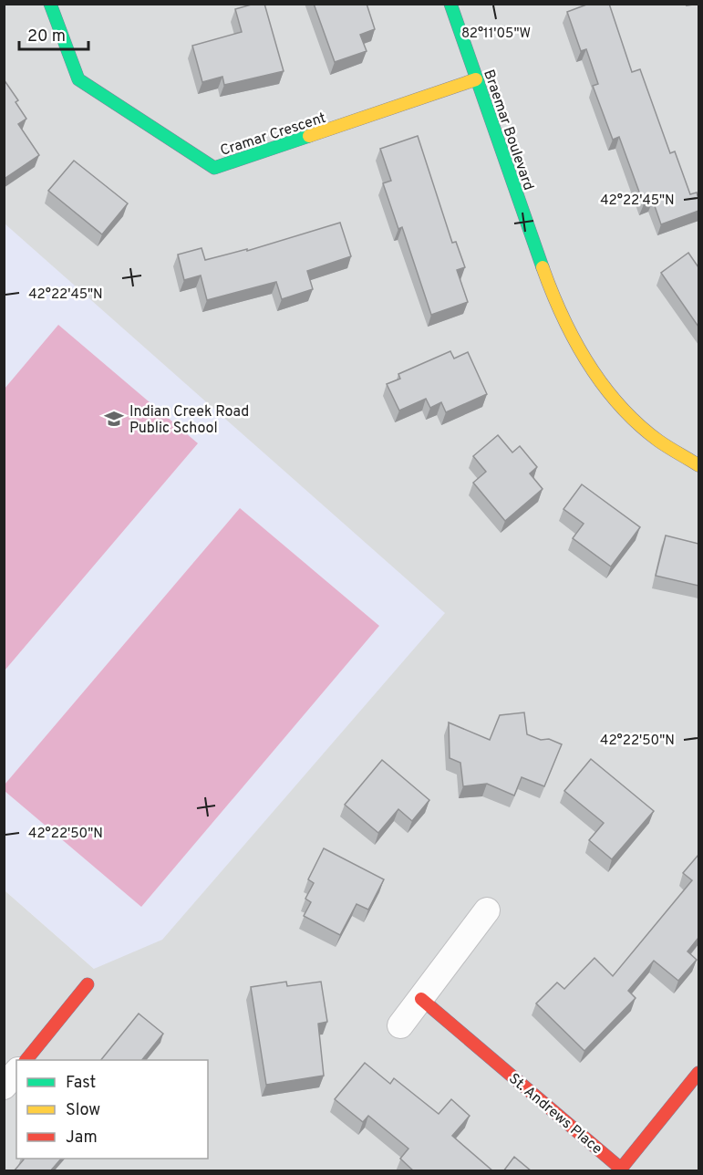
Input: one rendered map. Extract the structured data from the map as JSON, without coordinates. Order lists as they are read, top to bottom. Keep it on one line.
{"streets":{"street":["Braemar Boulevard","Cramar Crescent","St. Andrews Place"]},"crossings":[["Braemar Boulevard","Cramar Crescent"]],"places":{"school or university":["Indian Creek Road Public School"]},"legend":["Fast","Slow","Jam"],"scale_bar":"20 m","coordinates":["82°11'05\"W","42°22'45\"N","42°22'50\"N"]}
